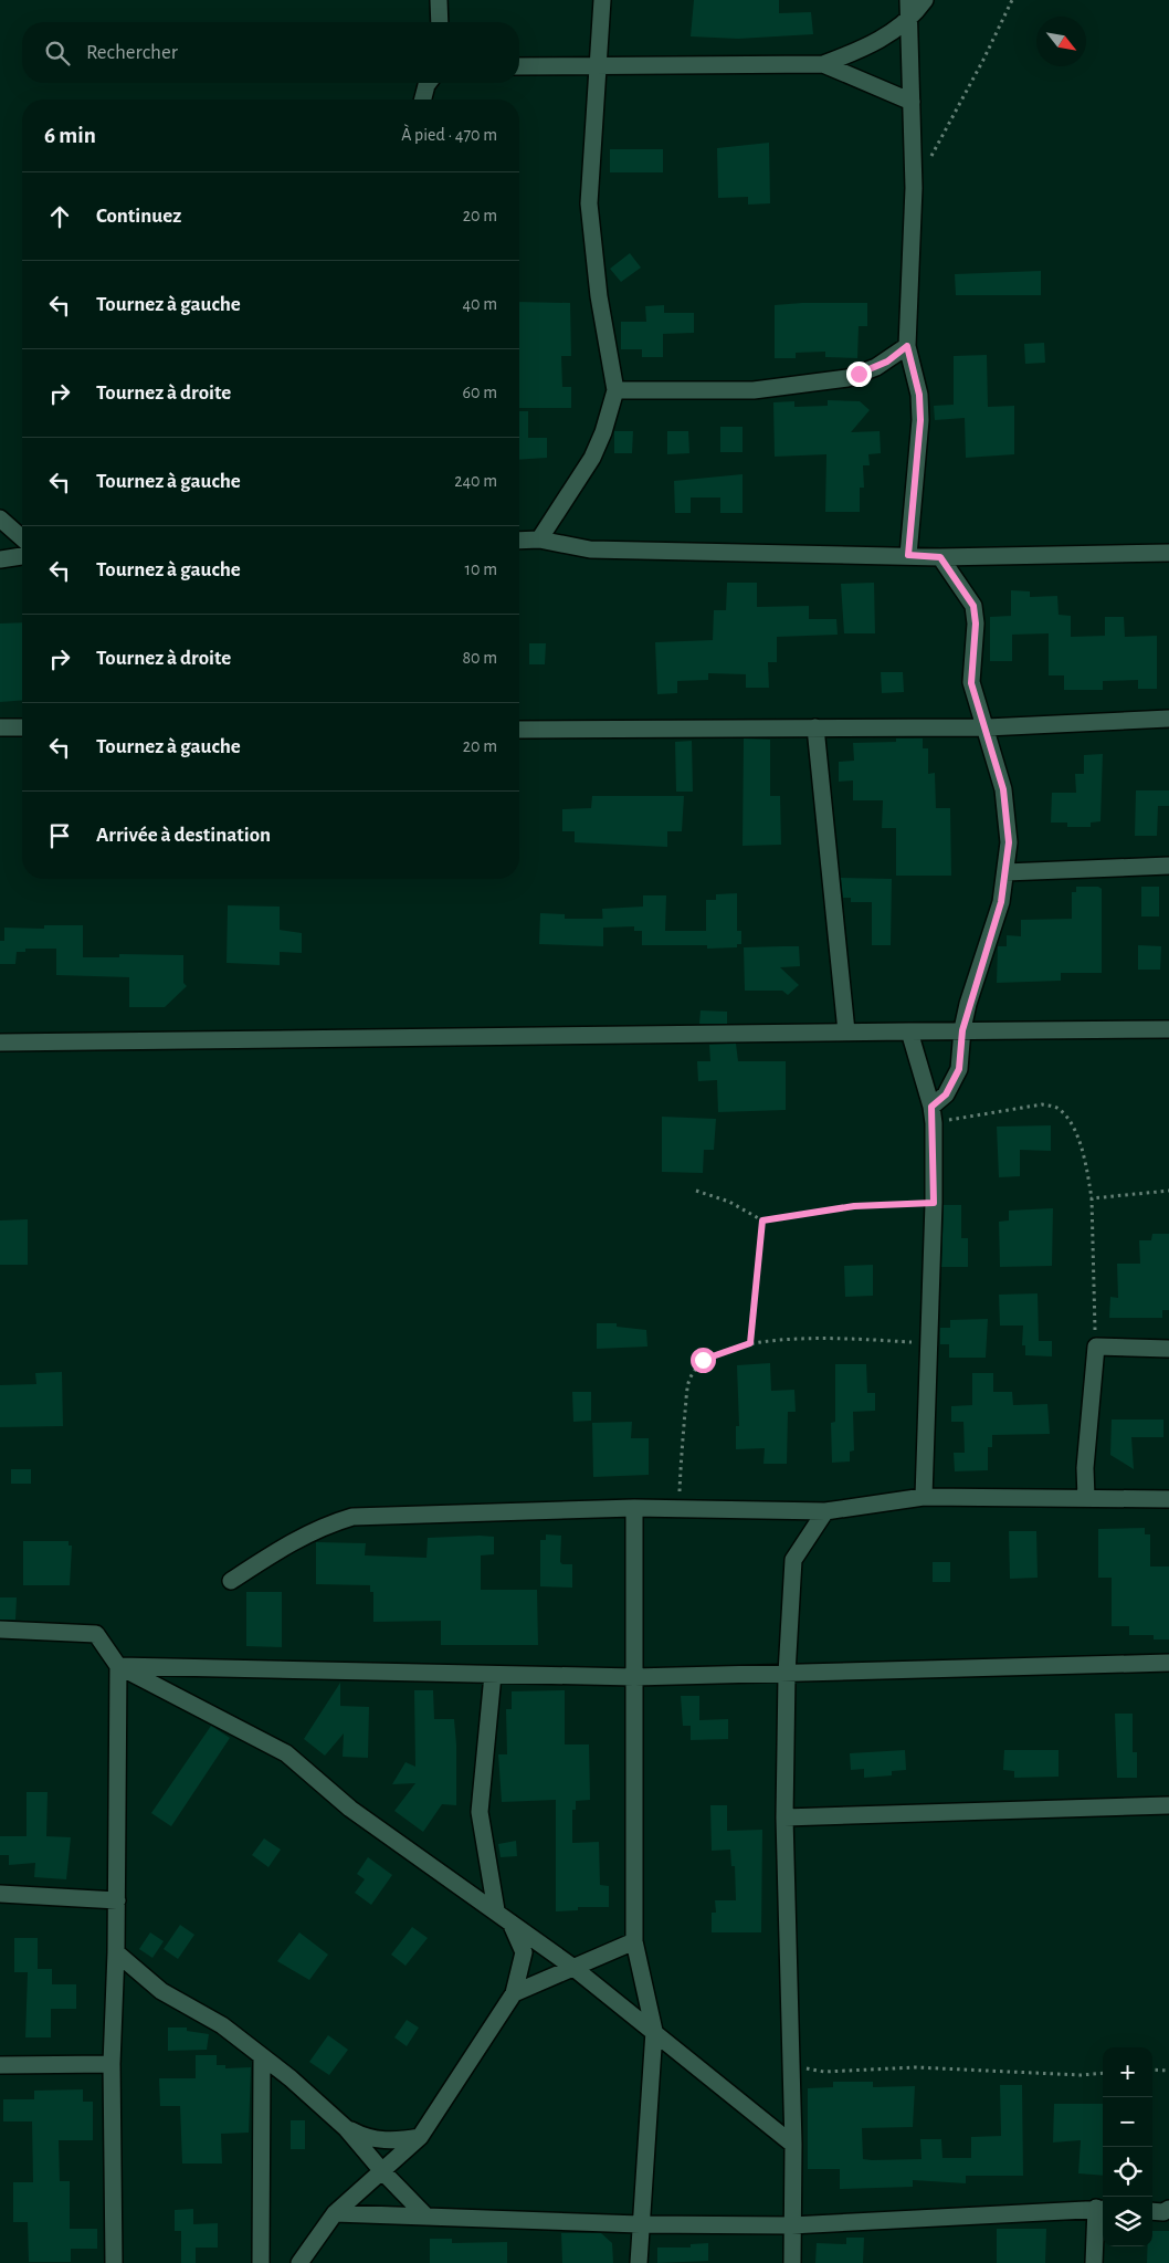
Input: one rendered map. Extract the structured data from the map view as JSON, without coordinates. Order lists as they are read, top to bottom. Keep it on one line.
{"north":"bottom right","page":{"search":"Rechercher","heading":["6 min","À pied · 470 m"],"list":[["Continuez","20 m"],["Tournez à gauche","40 m"],["Tournez à droite","60 m"],["Tournez à gauche","240 m"],["Tournez à gauche","10 m"],["Tournez à droite","80 m"],["Tournez à gauche","20 m"],"Arrivée à destination"],"map_buttons":["+","−"]}}
